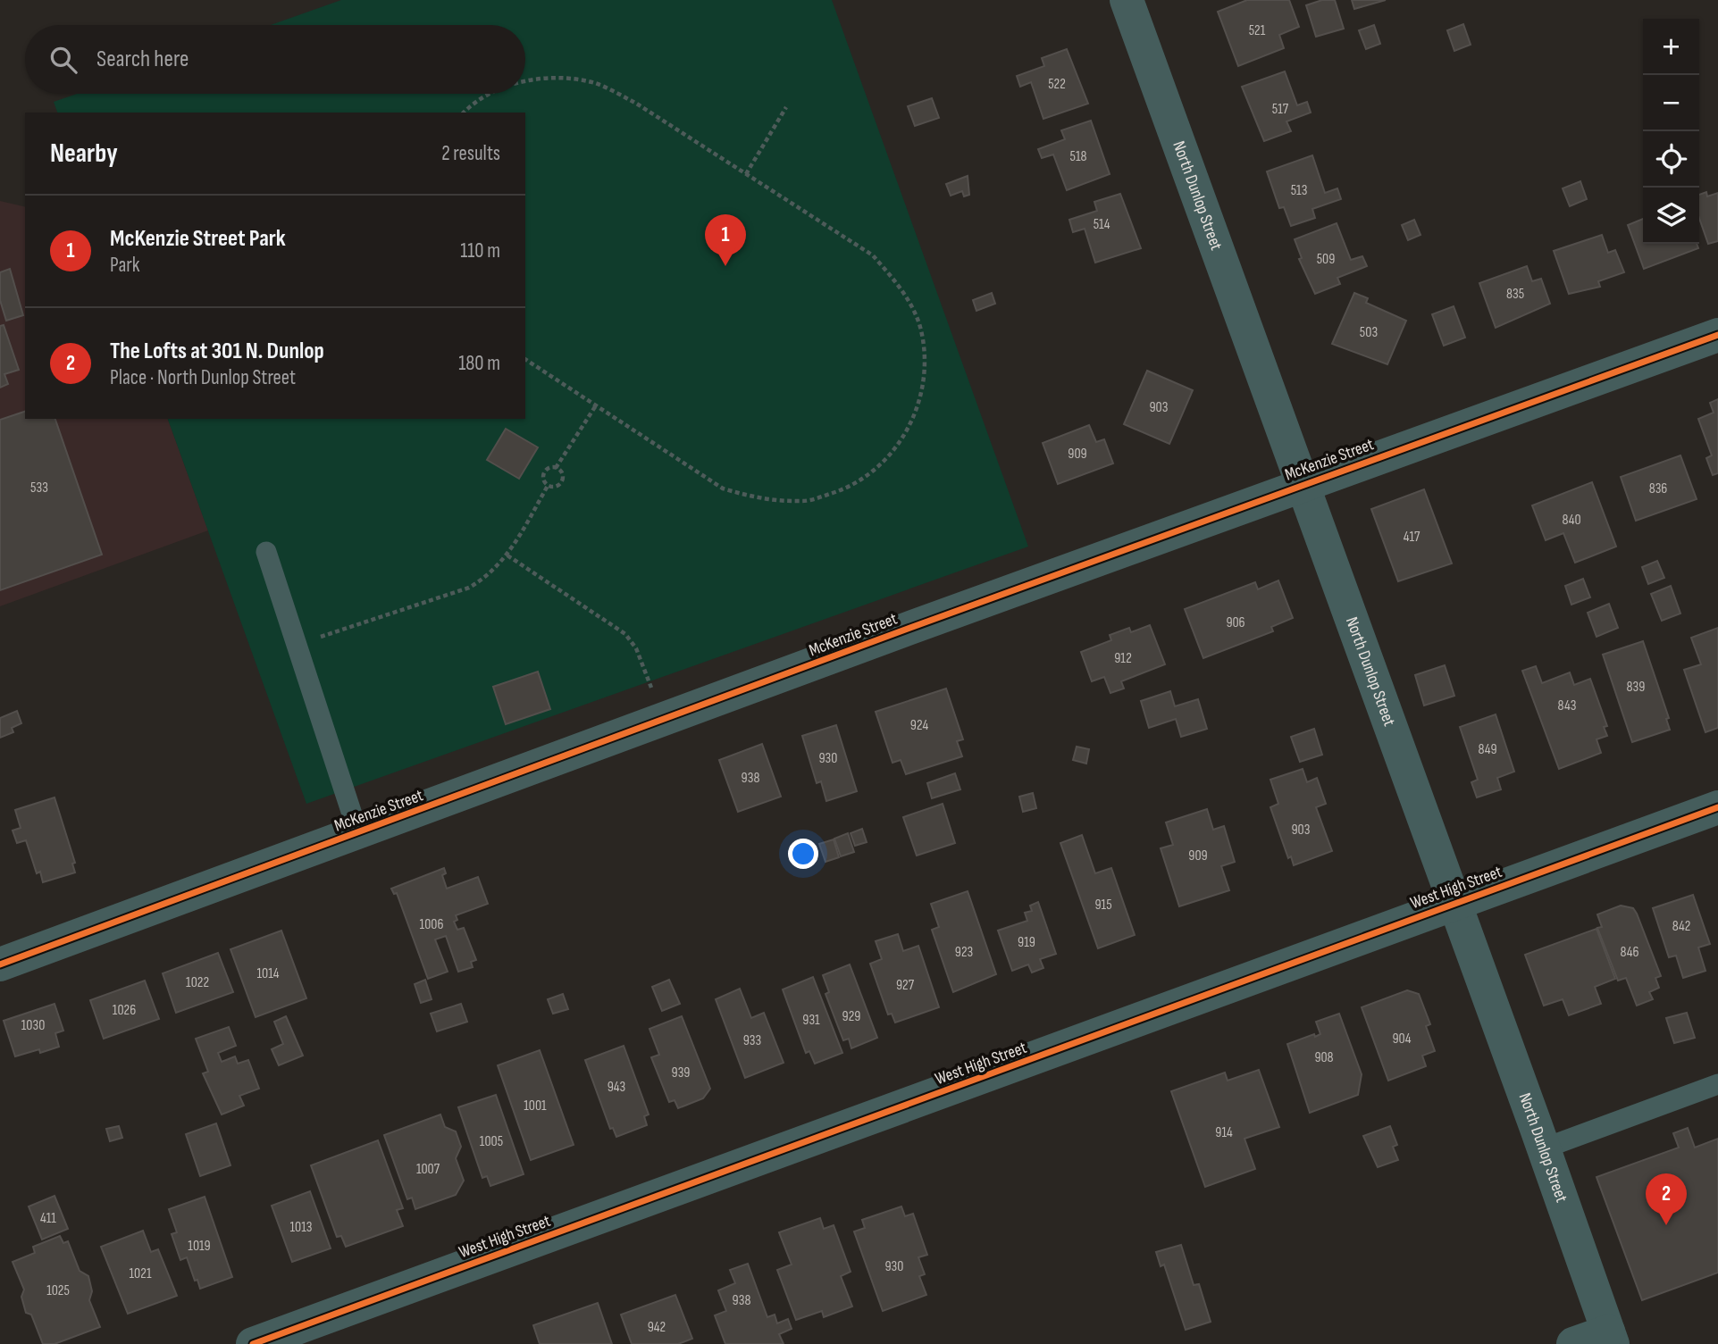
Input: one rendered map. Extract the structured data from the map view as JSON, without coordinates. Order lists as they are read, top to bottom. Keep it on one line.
{"streets":{"street":["North Dunlop Street","McKenzie Street","West High Street"]},"crossings":[["North Dunlop Street","McKenzie Street"],["North Dunlop Street","West High Street"]],"house_numbers":["521","522","517","518","513","514","509","835","503","903","909","533","836","840","417","906","912","839","843","924","849","930","938","903","909","915","1006","842","919","923","846","1014","1022","927","1026","929","931","1030","904","933","908","939","943","1001","914","1005","1007","411","1013","1019","930","1021","1025","938","942"],"page":{"map_buttons":["+","−"],"search":"Search here","heading":["Nearby","2 results"],"list":[{"mark":"1","name":"McKenzie Street Park","note":"Park","value":"110 m"},{"mark":"2","name":"The Lofts at 301 N. Dunlop","note":"Place · North Dunlop Street","value":"180 m"}],"pins":["1","2"]}}
